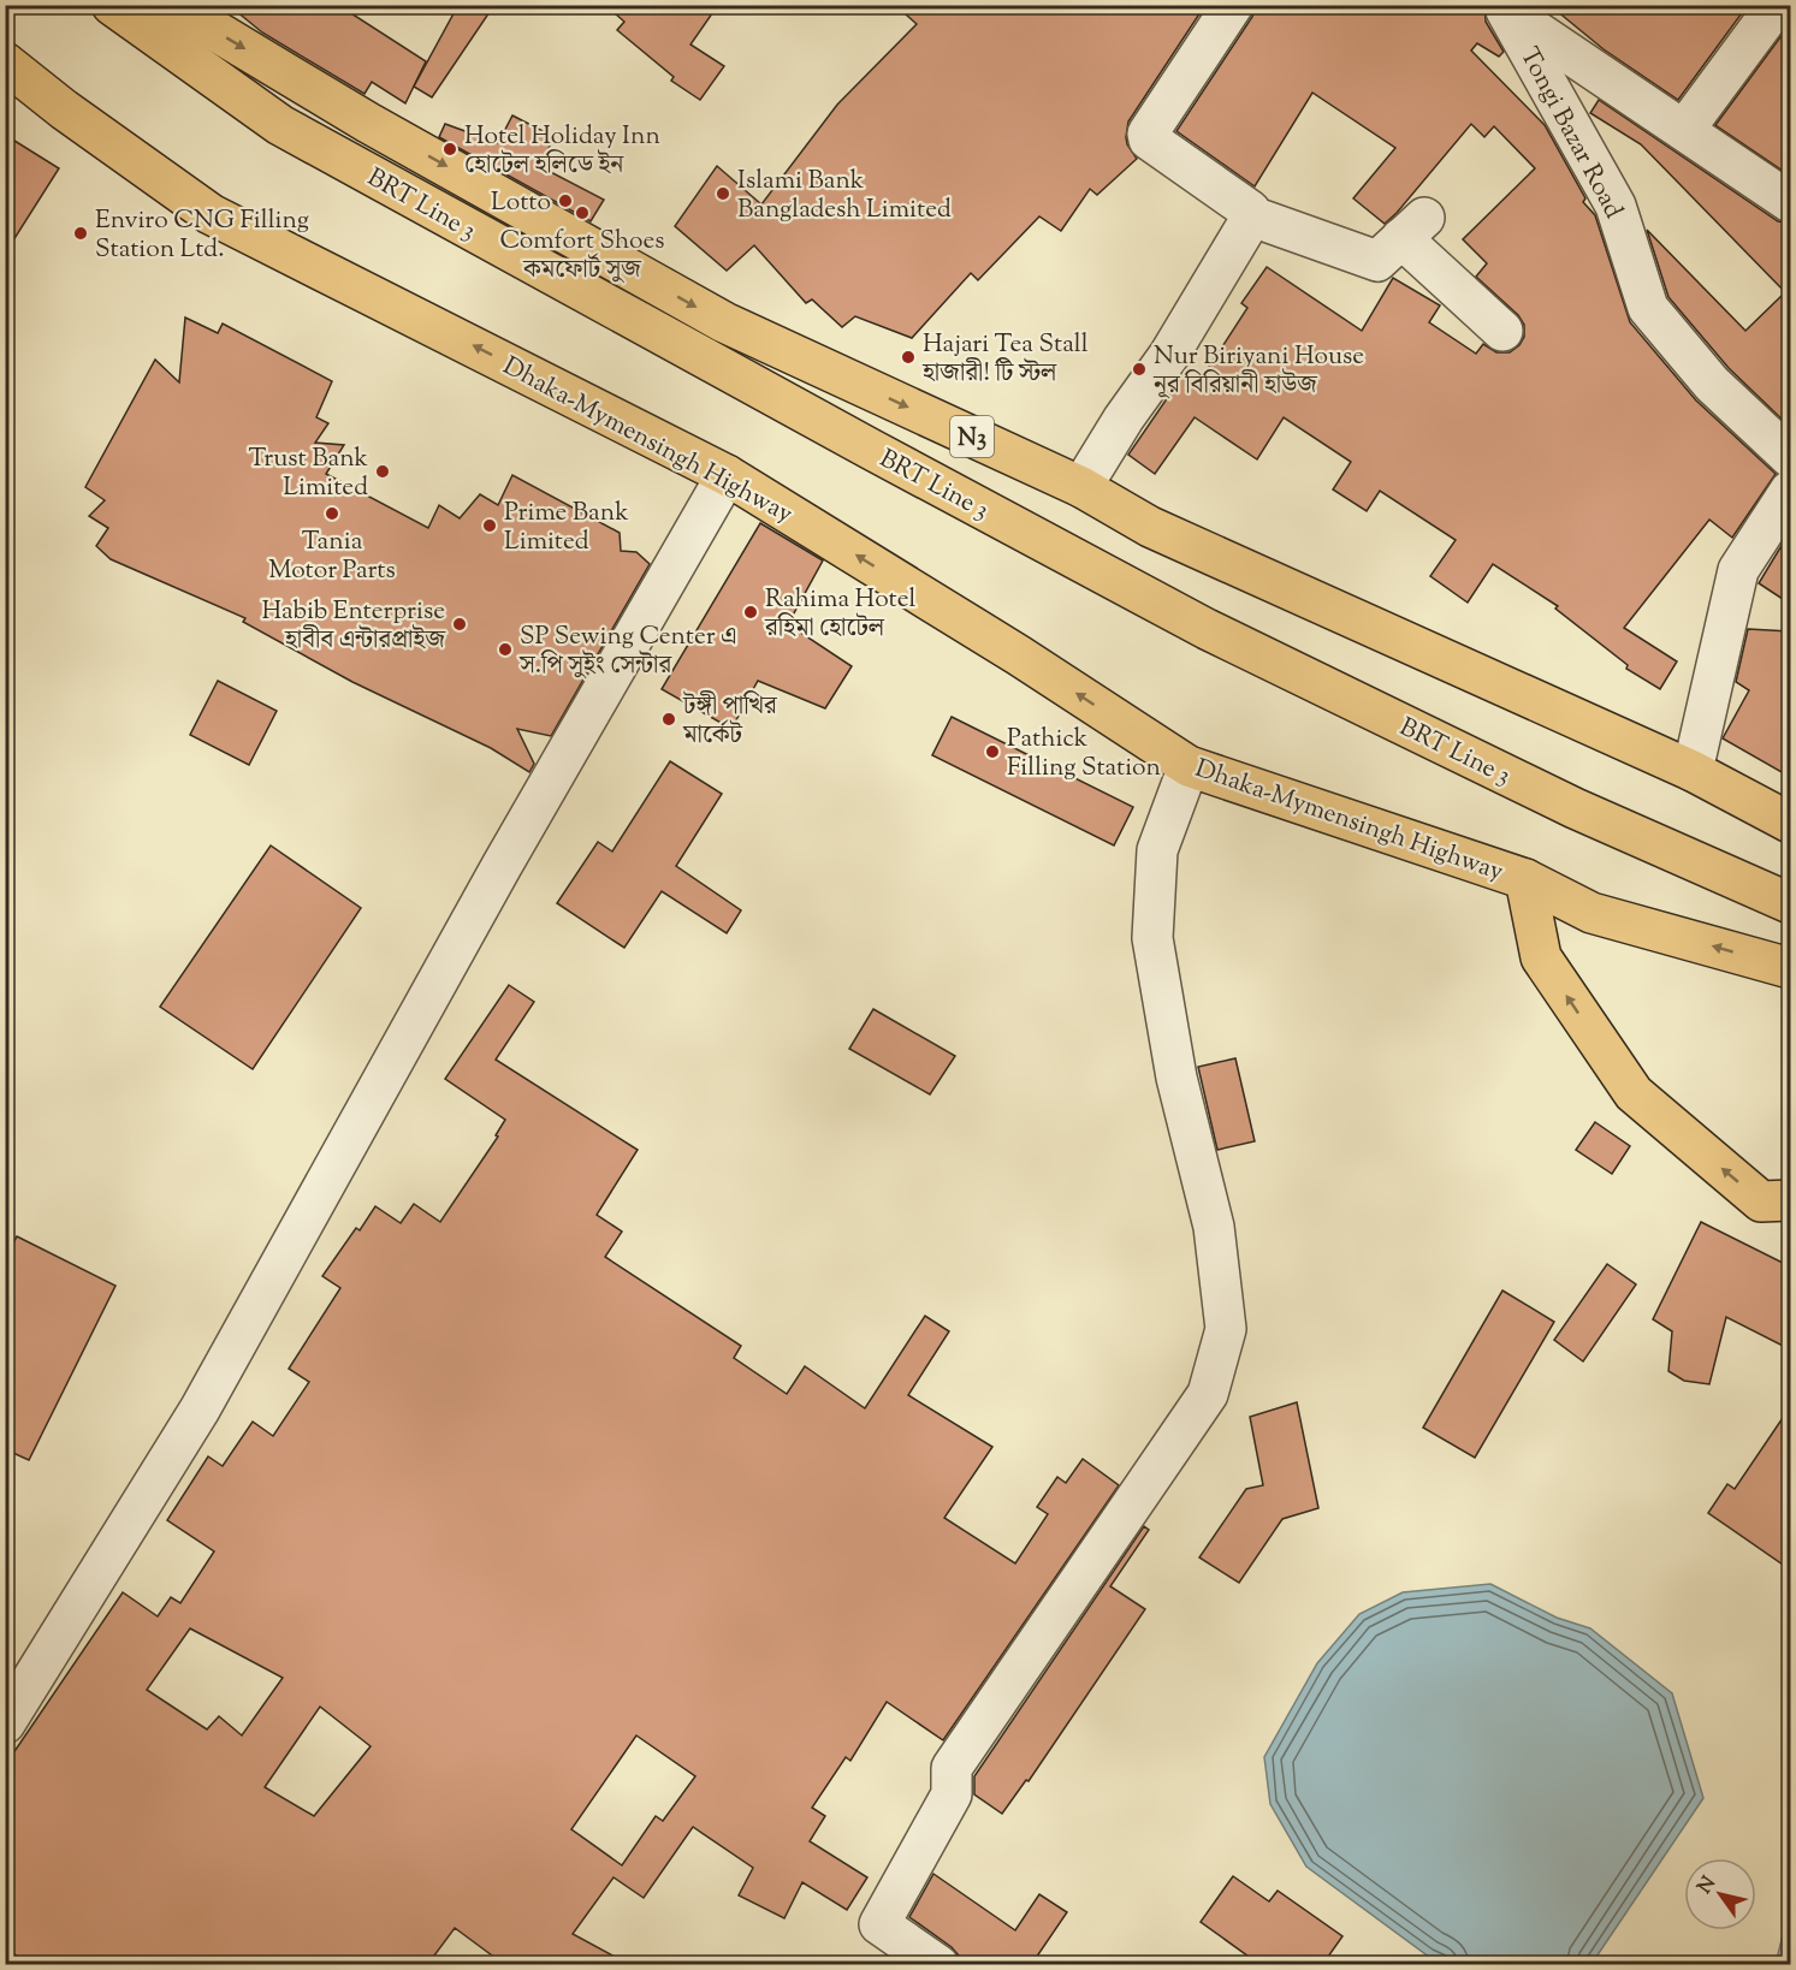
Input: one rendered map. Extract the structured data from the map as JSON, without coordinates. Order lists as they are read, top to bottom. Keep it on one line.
{"streets":{"highway":["BRT Line 3","N3","Dhaka-Mymensingh Highway"],"street":["Tongi Bazar Road"]},"places":["Hotel Holiday Inn হোটেল হলিডে ইন","Islami Bank Bangladesh Limited","Lotto","Comfort Shoes কমফোর্ট সুজ","Enviro CNG Filling Station Ltd.","Hajari Tea Stall হাজারী! টি স্টল","Nur Biriyani House নূর বিরিয়ানী হাউজ","Trust Bank Limited","Tania Motor Parts","Prime Bank Limited","Rahima Hotel রহিমা হোটেল","Habib Enterprise হাবীব এন্টারপ্রাইজ","SP Sewing Center এ স.পি সুইং সেন্টার","টঙ্গী পাখির মার্কেট","Pathick Filling Station"],"north":"top left"}
